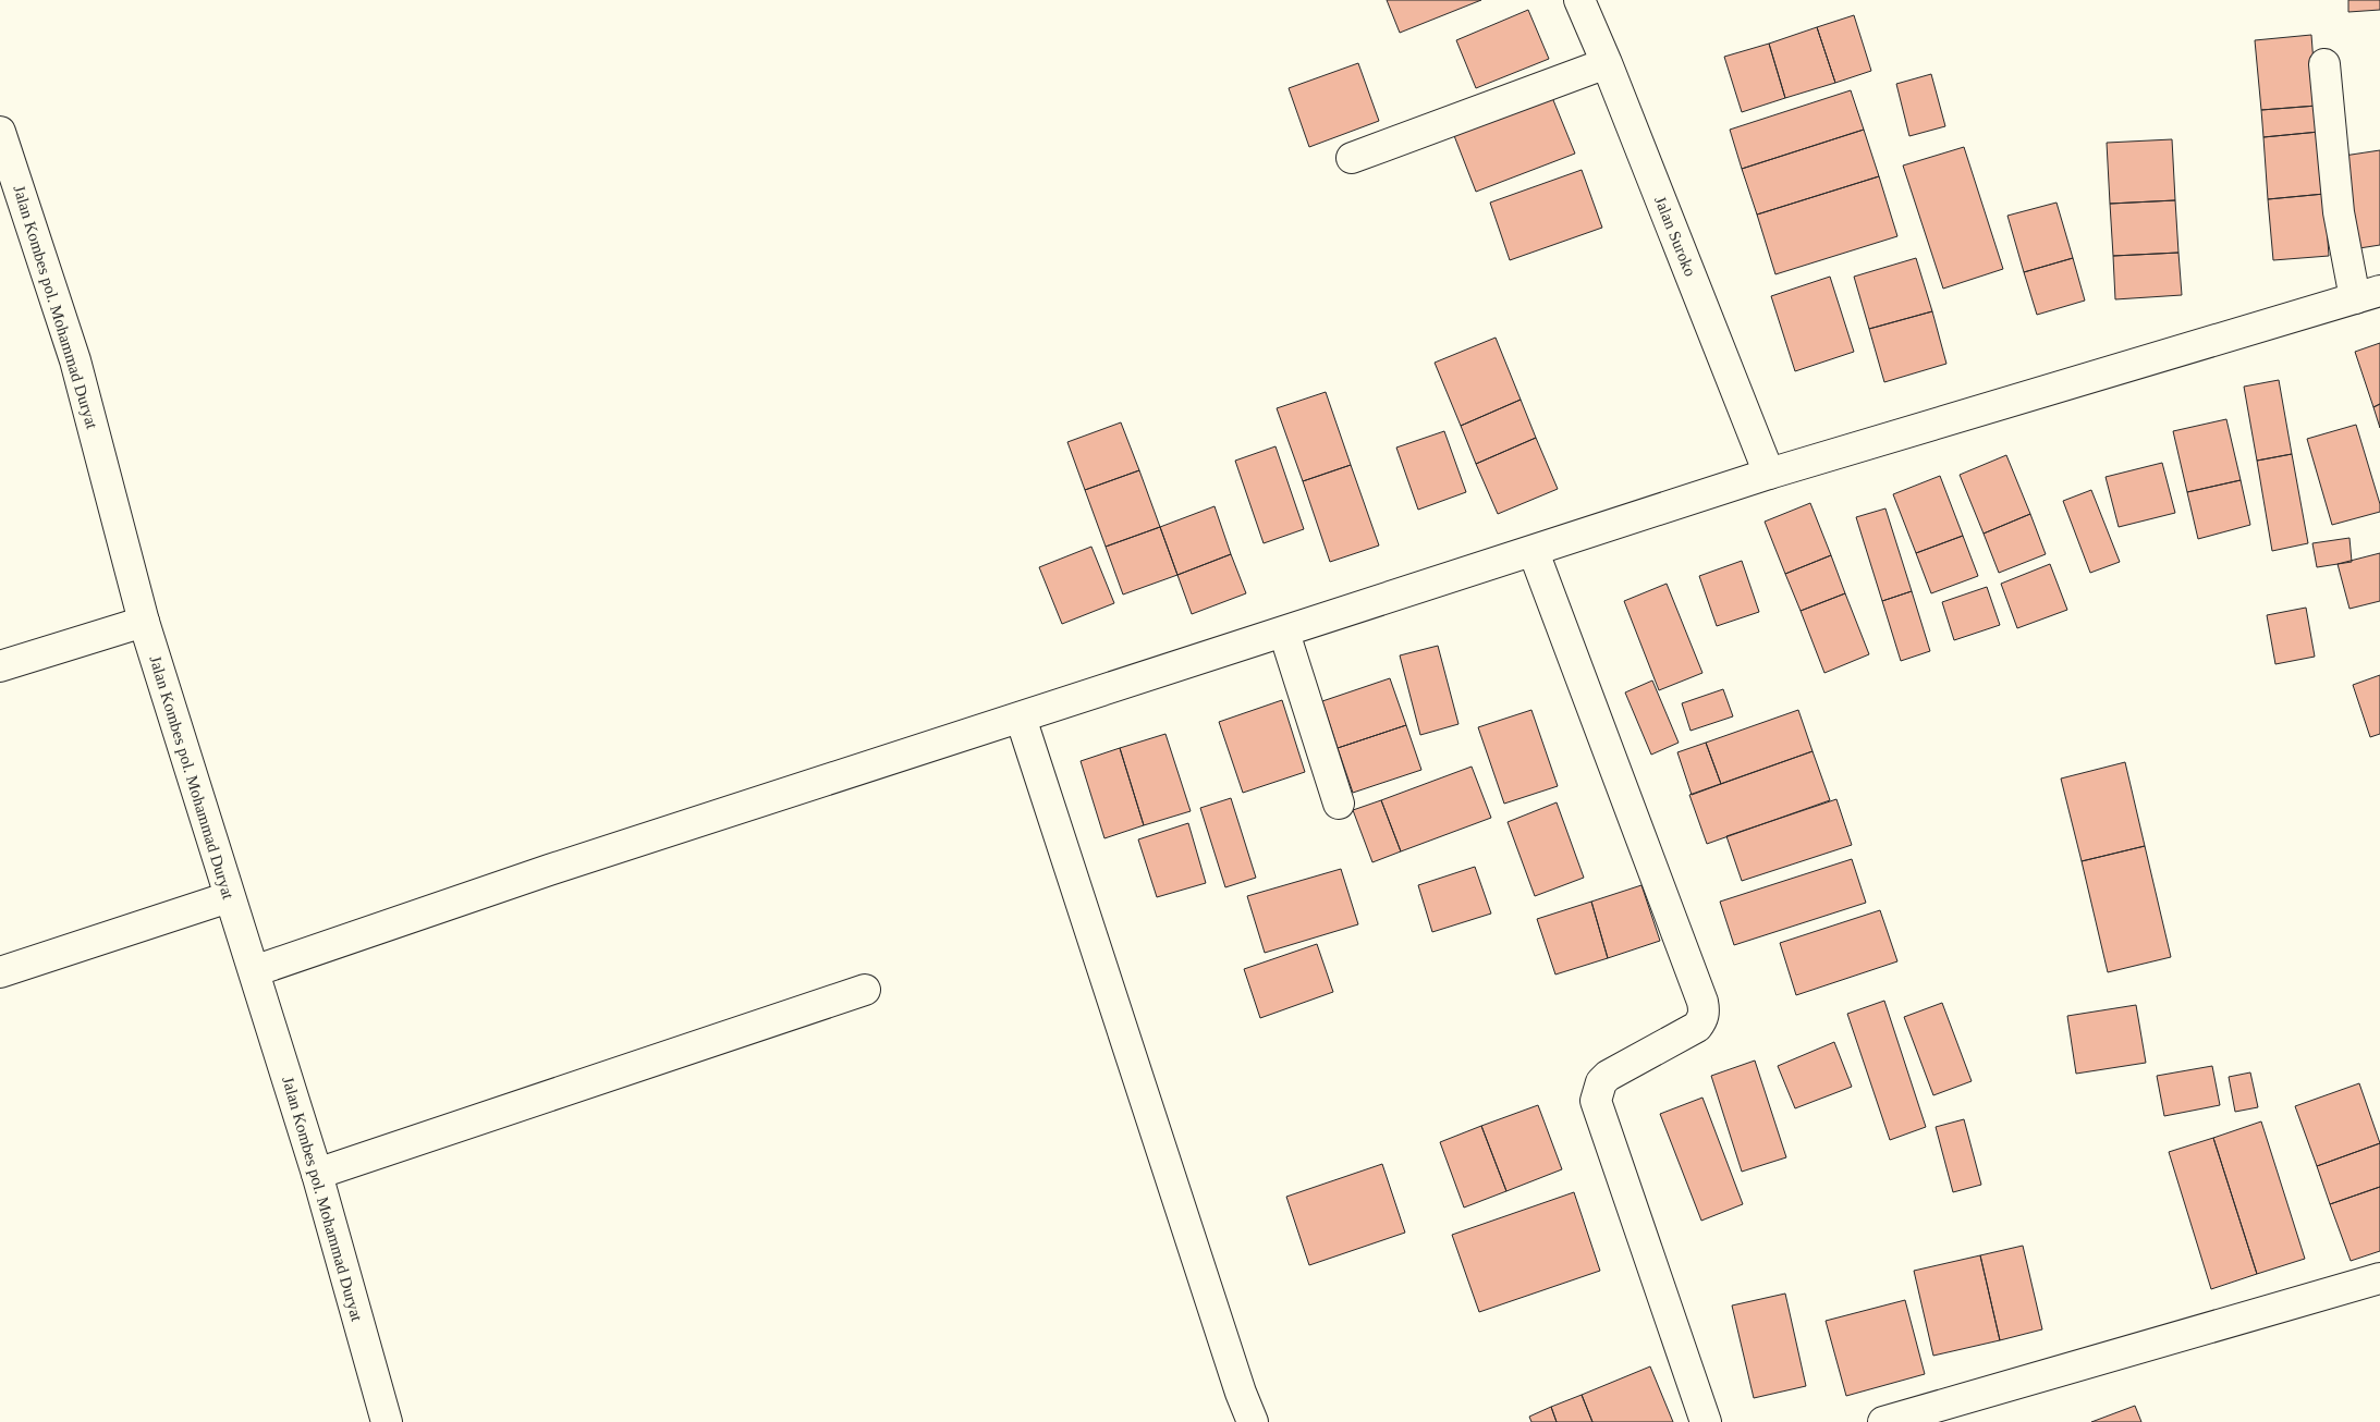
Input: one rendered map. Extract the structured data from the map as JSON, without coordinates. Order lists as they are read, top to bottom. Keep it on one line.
{"streets":{"street":["Jalan Suroko","Jalan Kombes pol. Mohammad Duryat"]}}
